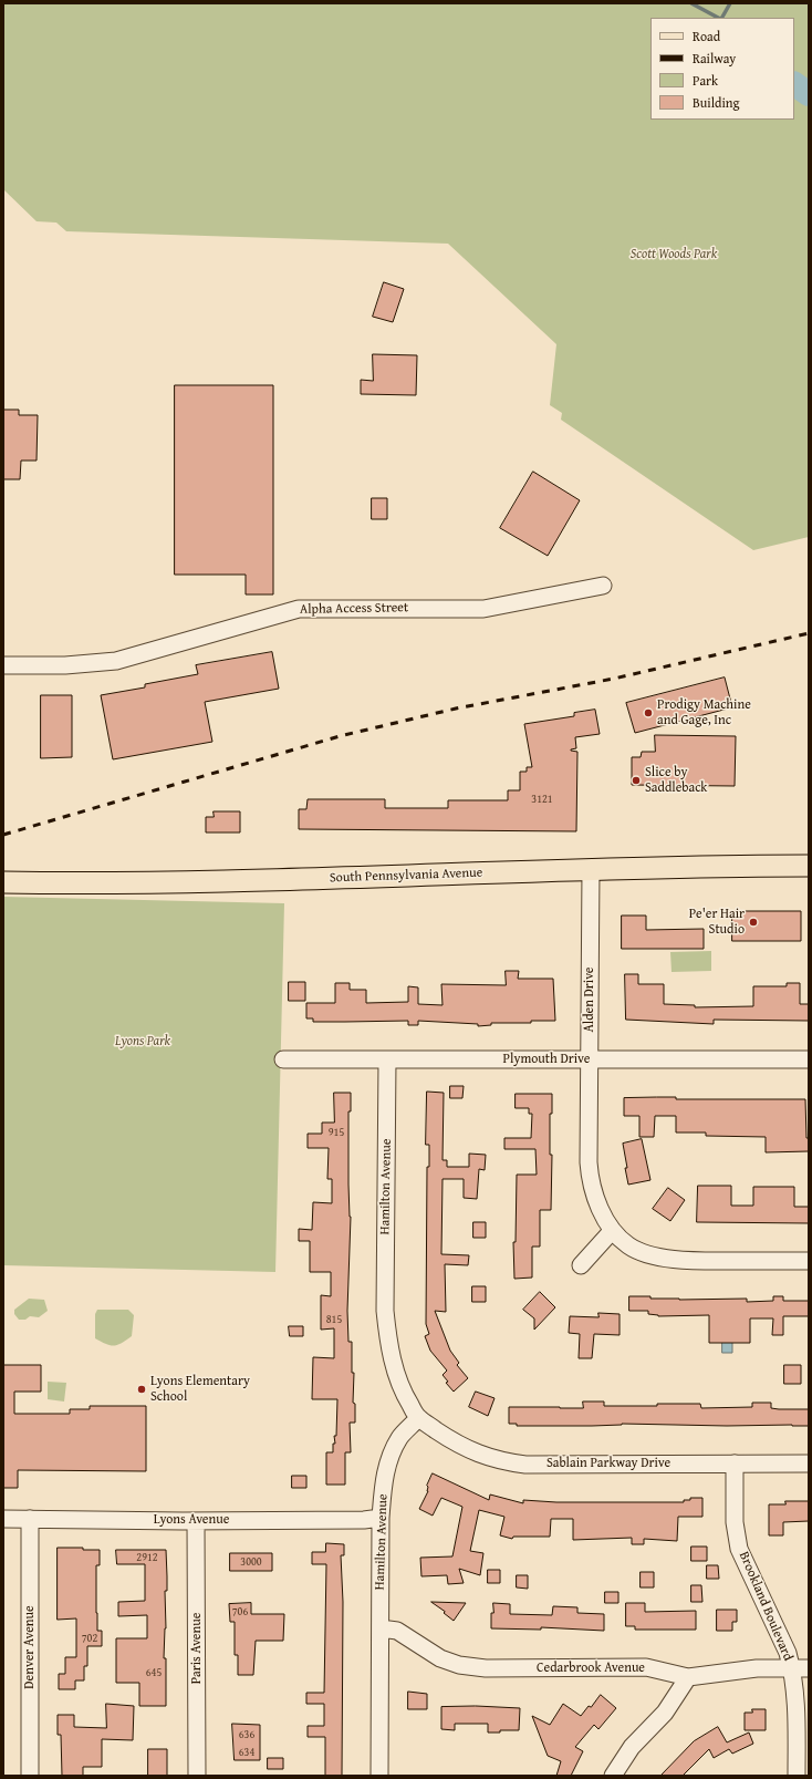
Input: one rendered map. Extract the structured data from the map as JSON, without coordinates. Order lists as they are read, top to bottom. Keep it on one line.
{"streets":{"main road":["South Pennsylvania Avenue"],"street":["Alpha Access Street","Alden Drive","Plymouth Drive","Hamilton Avenue","Sablain Parkway Drive","Lyons Avenue","Brookland Boulevard","Denver Avenue","Paris Avenue","Cedarbrook Avenue"]},"crossings":[["South Pennsylvania Avenue","Alden Drive"],["Alden Drive","Plymouth Drive"],["Plymouth Drive","Hamilton Avenue"],["Hamilton Avenue","Sablain Parkway Drive"],["Hamilton Avenue","Lyons Avenue"],["Hamilton Avenue","Cedarbrook Avenue"],["Sablain Parkway Drive","Brookland Boulevard"],["Lyons Avenue","Denver Avenue"],["Lyons Avenue","Paris Avenue"],["Brookland Boulevard","Cedarbrook Avenue"]],"parks":["Scott Woods Park","Lyons Park"],"places":["Prodigy Machine and Gage, Inc","Slice by Saddleback","Pe'er Hair Studio","Lyons Elementary School"],"house_numbers":["3121","915","815","2912","3000","706","702","645","636","634"],"legend":["Road","Railway","Park","Building"]}
